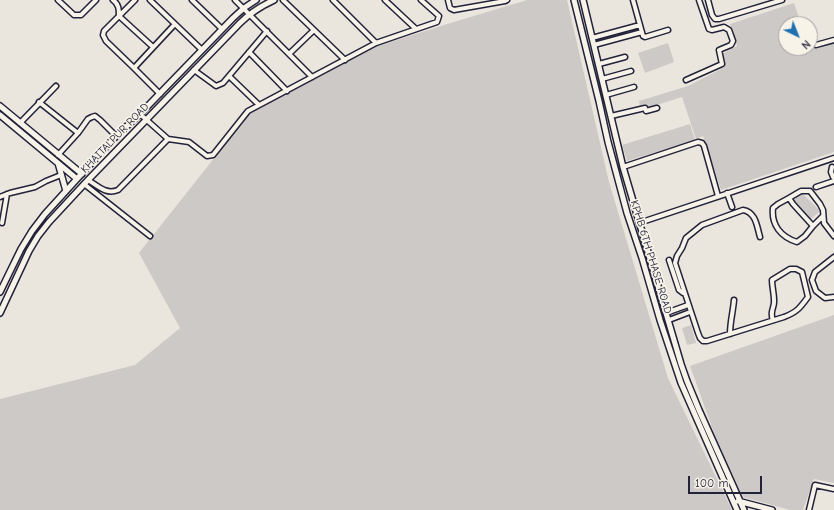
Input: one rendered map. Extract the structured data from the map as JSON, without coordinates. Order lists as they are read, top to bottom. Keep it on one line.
{"streets":{"street":["KHAITALPUR ROAD","KPHB 6TH PHASE ROAD"]},"scale_bar":"100 m","north":"bottom right"}
